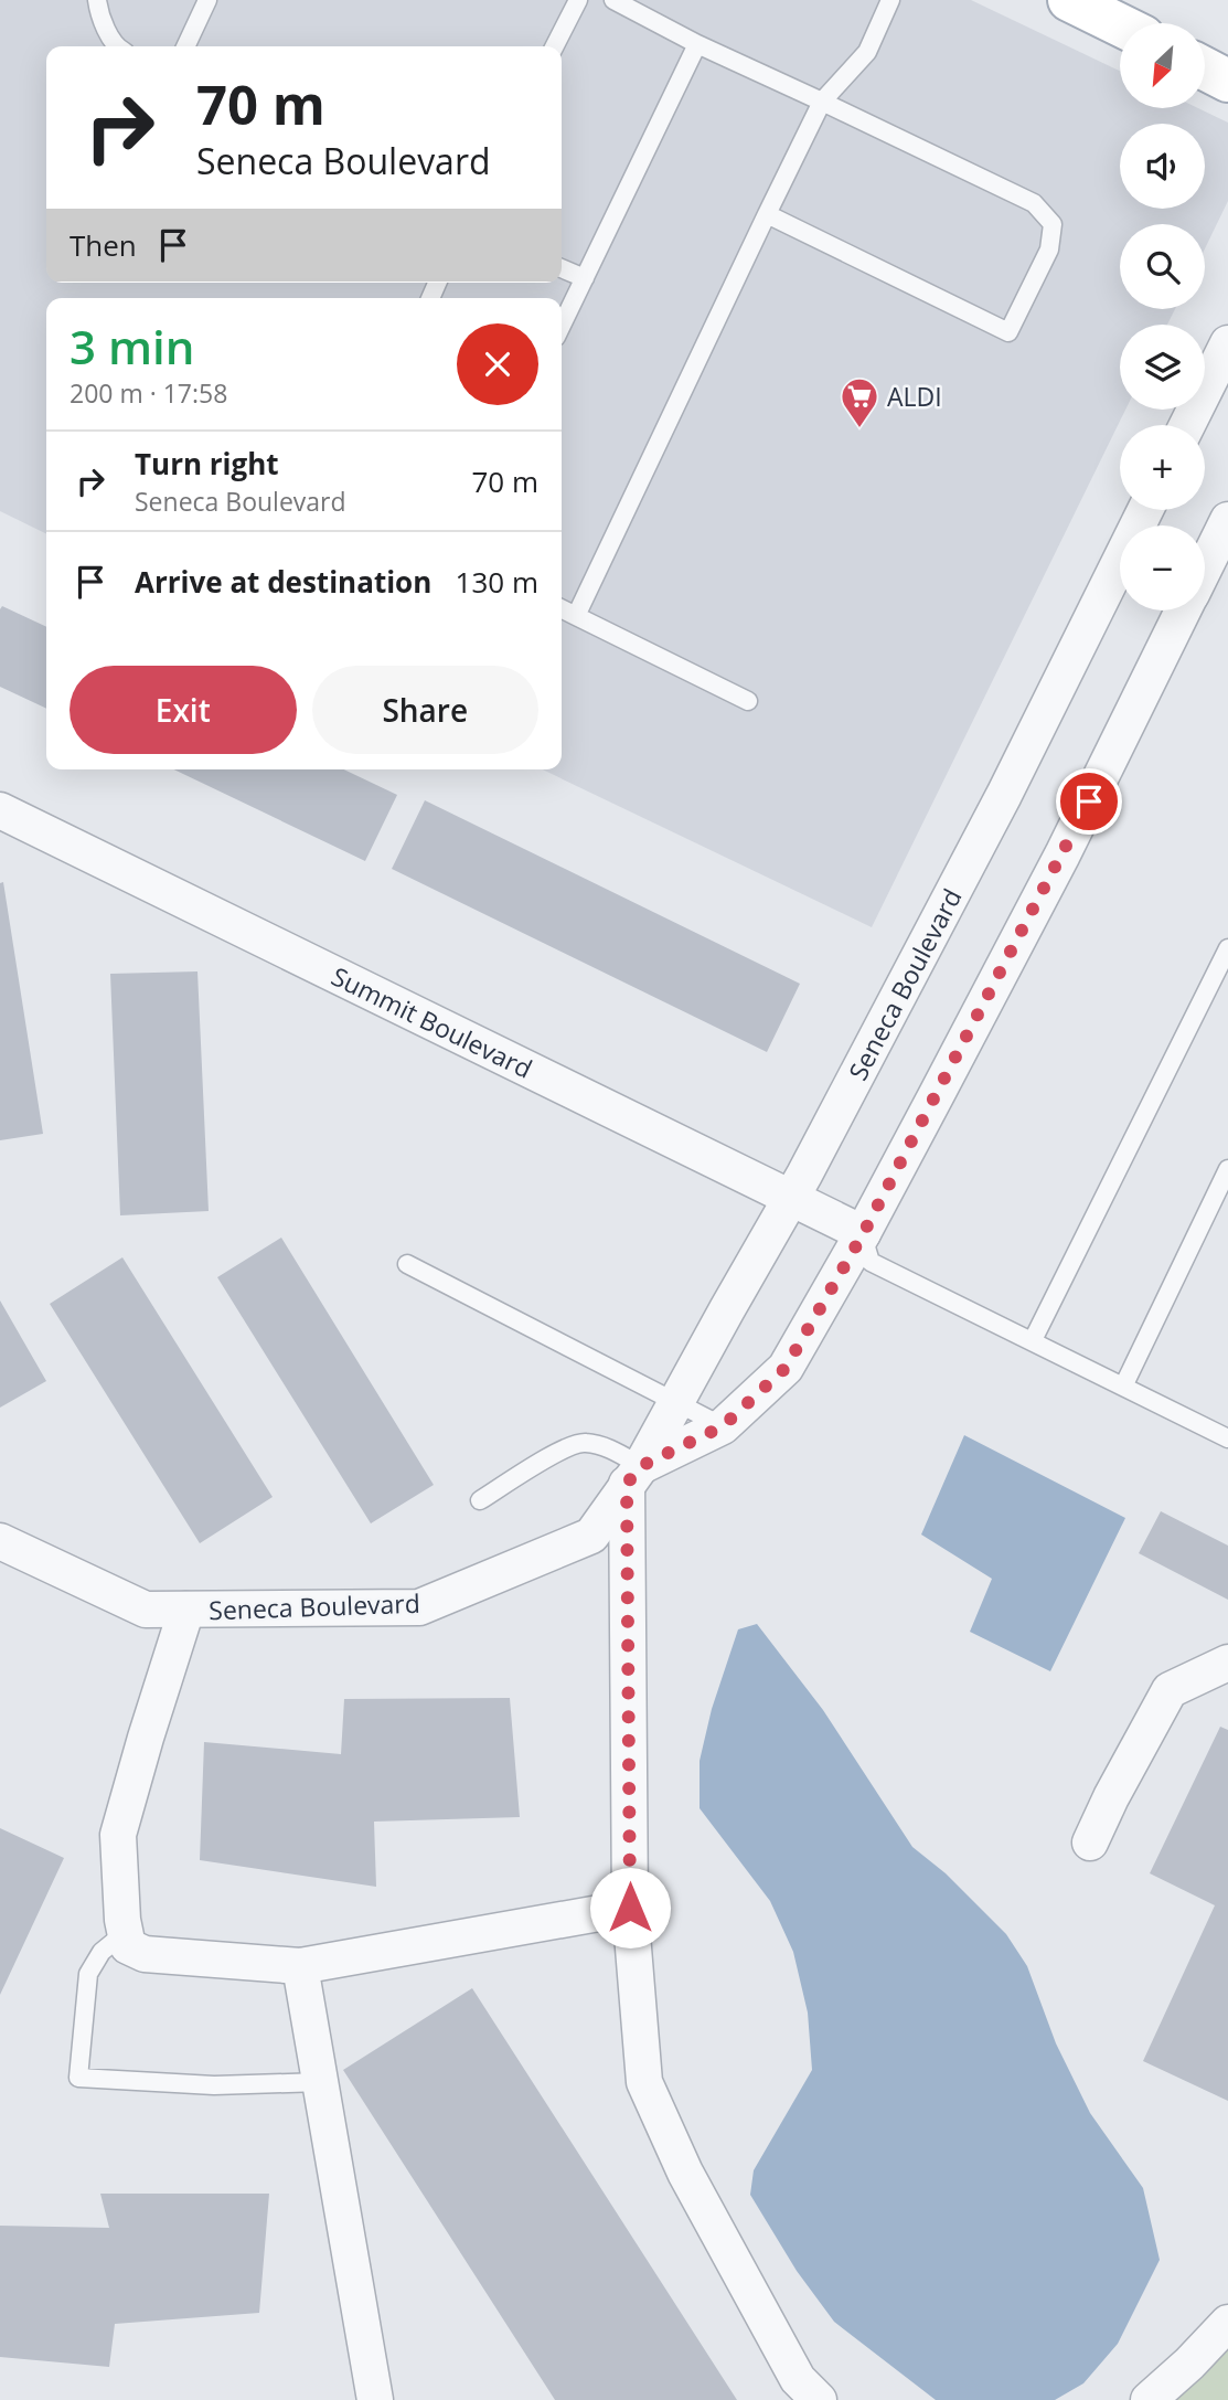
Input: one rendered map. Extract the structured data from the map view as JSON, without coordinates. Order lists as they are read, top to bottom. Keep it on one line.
{"streets":{"street":["Seneca Boulevard","Summit Boulevard"]},"crossings":[["Seneca Boulevard","Summit Boulevard"]],"places":{"supermarket":["ALDI"]},"north":"bottom left","page":{"map_buttons":["+","−"],"turn":["70 m","Seneca Boulevard"],"then":"Then","heading":["3 min","200 m · 17:58"],"list":[{"name":"Turn right","note":"Seneca Boulevard","value":"70 m"},{"name":"Arrive at destination","value":"130 m"}],"buttons":["Exit","Share"]}}
